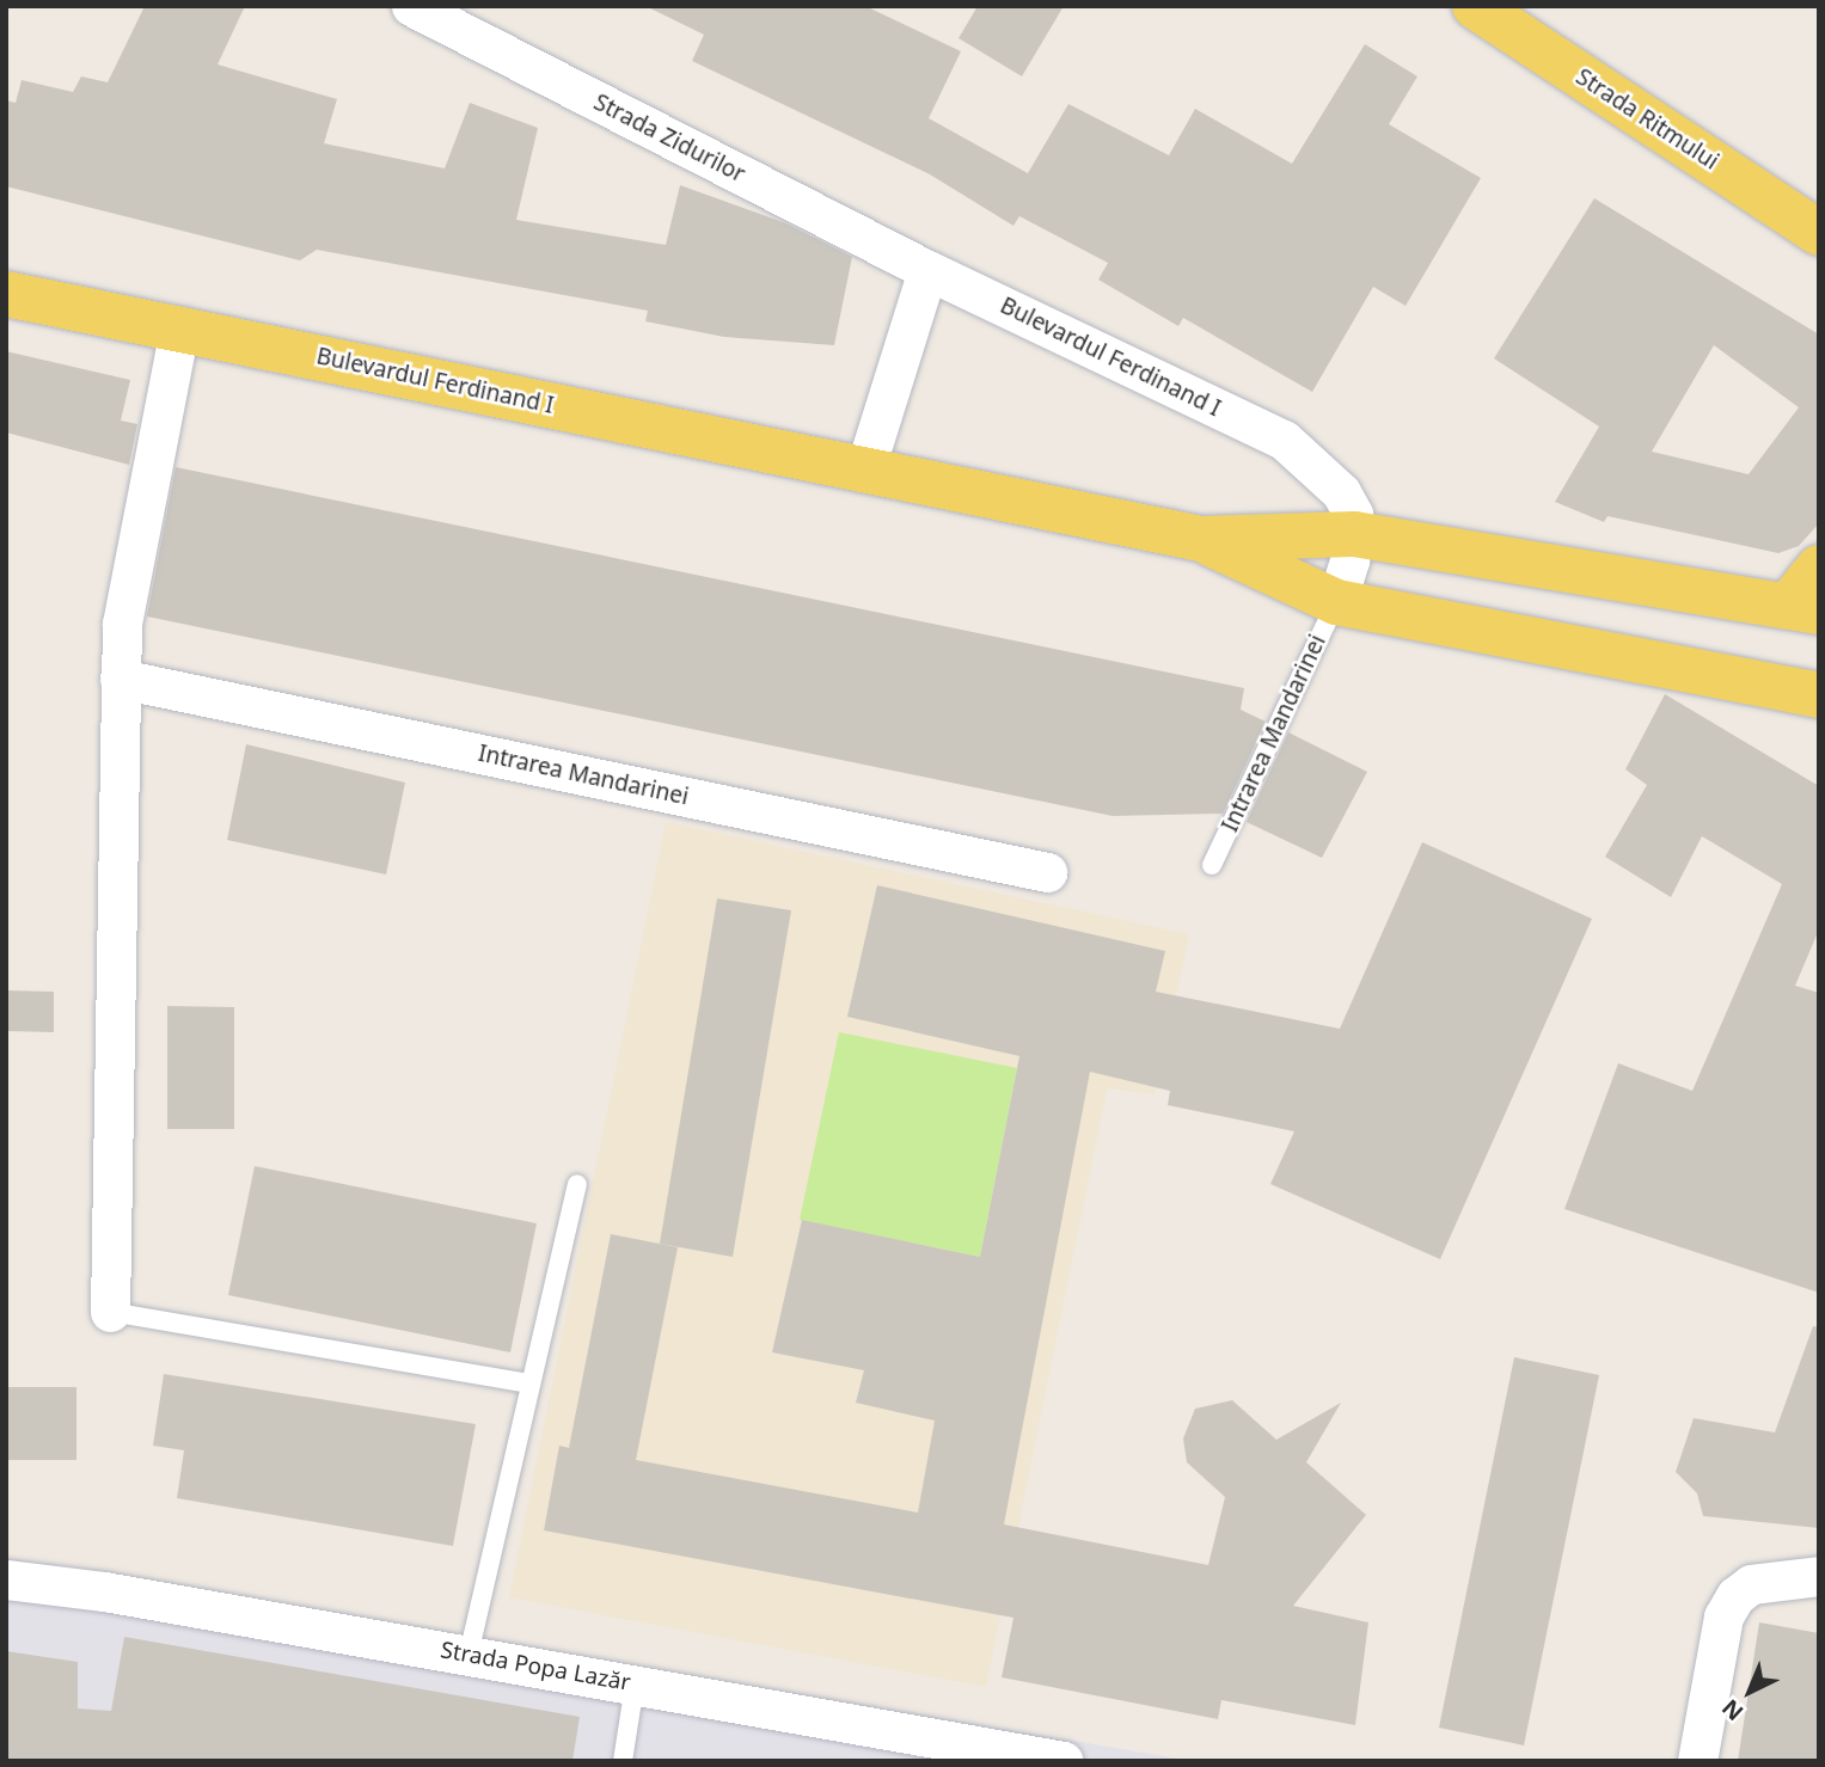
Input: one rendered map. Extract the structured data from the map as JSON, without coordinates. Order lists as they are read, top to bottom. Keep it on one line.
{"streets":{"main road":["Strada Ritmului","Bulevardul Ferdinand I"],"street":["Strada Zidurilor","Intrarea Mandarinei","Strada Popa Lazăr"]},"crossings":[["Strada Zidurilor","Bulevardul Ferdinand I"],["Bulevardul Ferdinand I","Intrarea Mandarinei"]],"north":"bottom left"}
